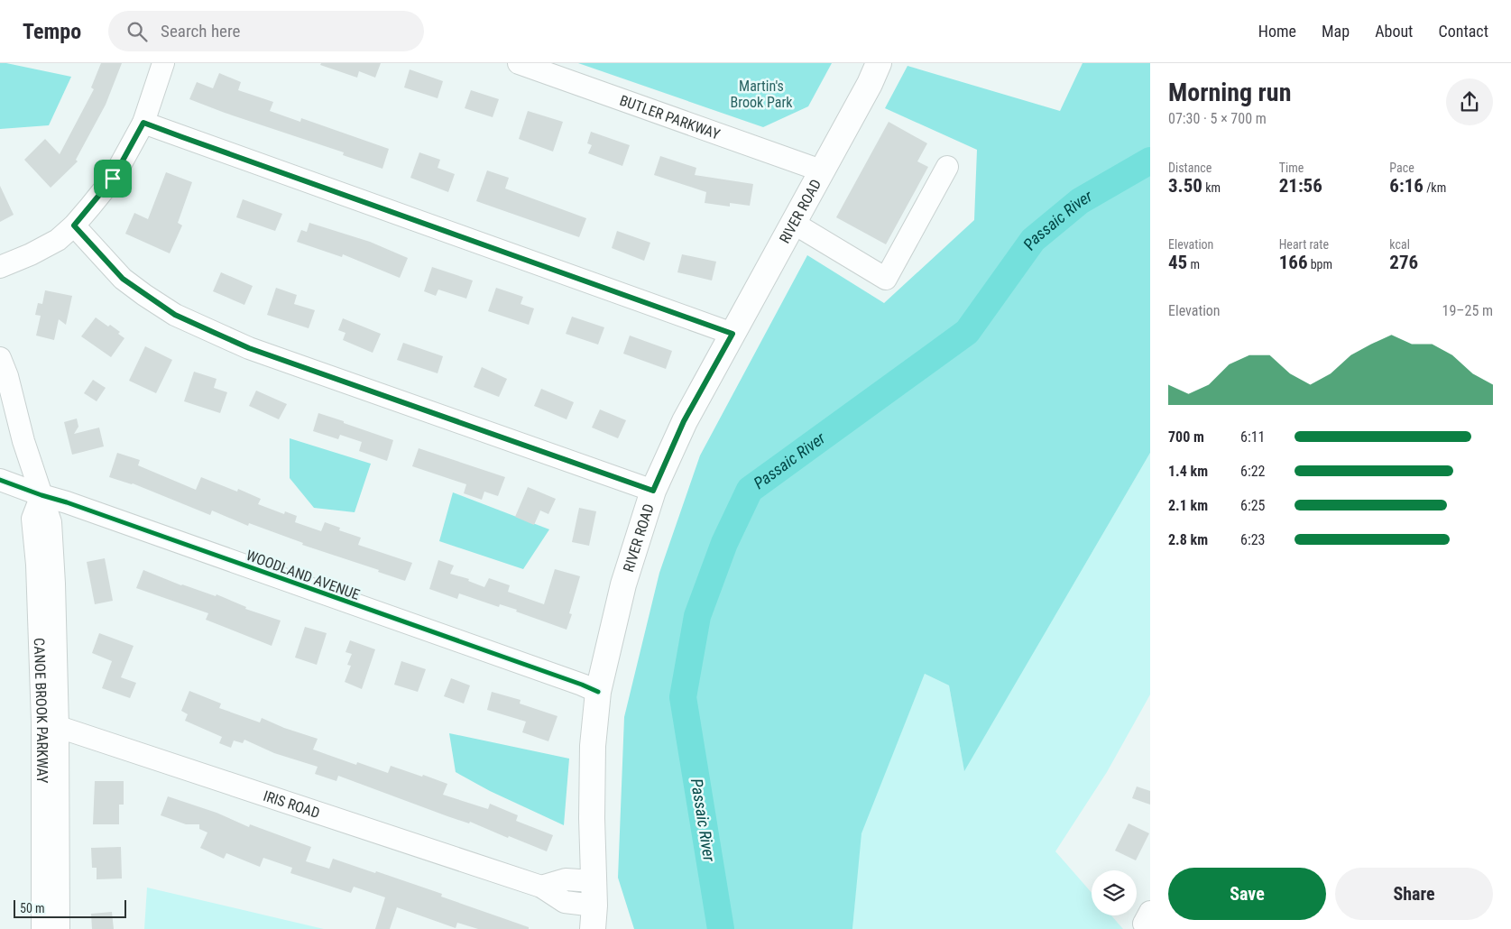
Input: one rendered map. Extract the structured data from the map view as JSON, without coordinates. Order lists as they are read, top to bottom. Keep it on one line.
{"streets":{"main road":["RIVER ROAD"],"street":["BUTLER PARKWAY","WOODLAND AVENUE","CANOE BROOK PARKWAY","IRIS ROAD"]},"crossings":[["BUTLER PARKWAY","RIVER ROAD"],["RIVER ROAD","WOODLAND AVENUE"],["RIVER ROAD","IRIS ROAD"],["WOODLAND AVENUE","CANOE BROOK PARKWAY"],["CANOE BROOK PARKWAY","IRIS ROAD"]],"water":["Passaic River"],"parks":["Martin's Brook Park"],"scale_bar":"50 m","page":{"header":"Tempo","search":"Search here","nav":["Home","Map","About","Contact"],"heading":["Morning run","07:30 · 5 × 700 m"],"stats":[["Distance","3.50 km"],["Time","21:56"],["Pace","6:16 /km"],["Elevation","45 m"],["Heart rate","166 bpm"],["kcal","276"]],"chart":["Elevation","19–25 m"],"list":[{"name":"700 m","note":"6:11"},{"name":"1.4 km","note":"6:22"},{"name":"2.1 km","note":"6:25"},{"name":"2.8 km","note":"6:23"}],"buttons":["Save","Share"],"scale":"50 m"}}
